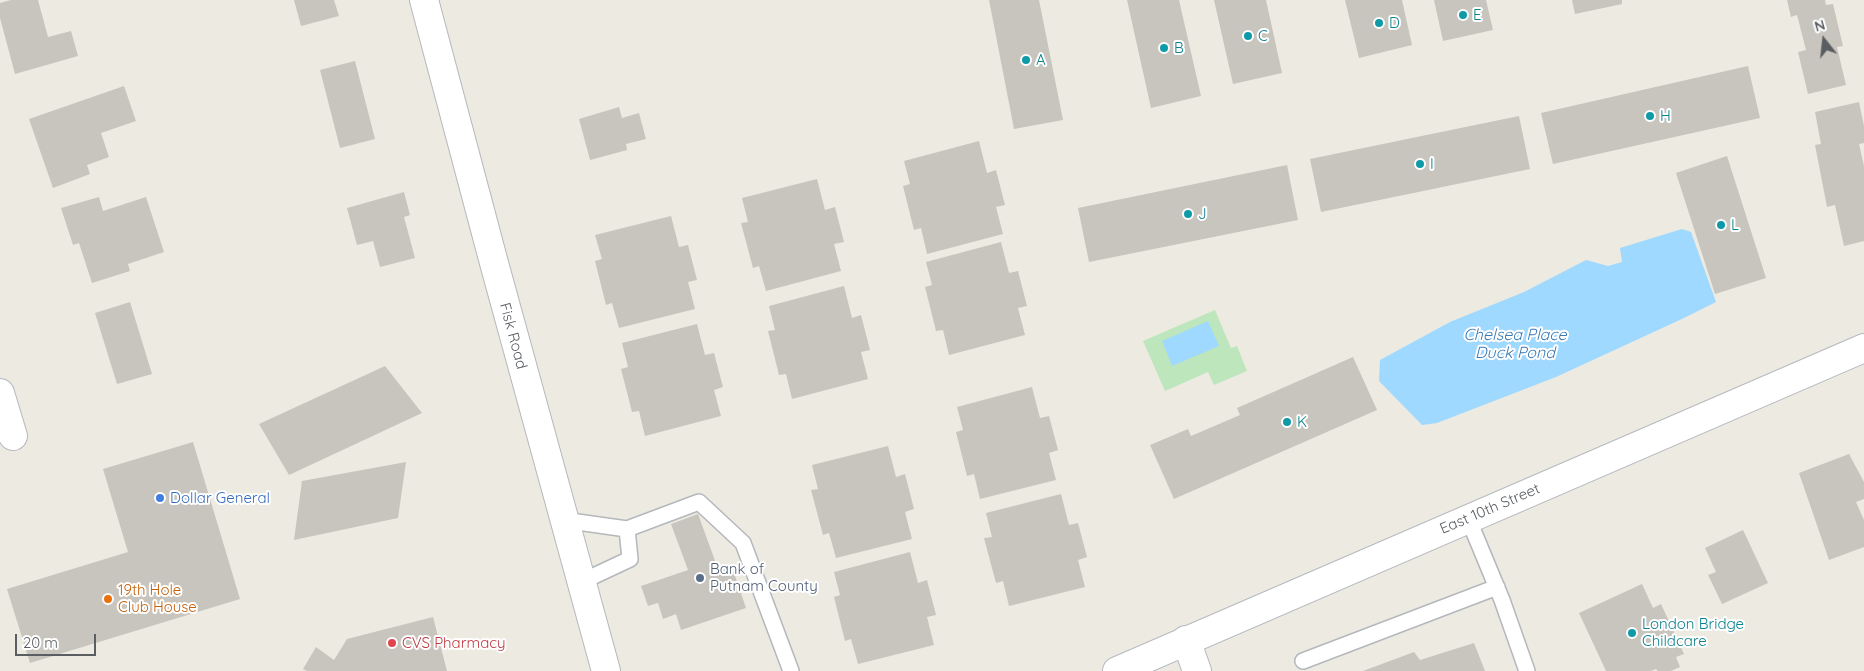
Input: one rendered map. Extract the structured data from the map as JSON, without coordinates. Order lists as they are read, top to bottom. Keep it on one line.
{"streets":{"main road":["Fisk Road","East 10th Street"]},"water":["Chelsea Place Duck Pond"],"places":["E","D","C","B","A","H","I","J","L","K","Dollar General","Bank of Putnam County","19th Hole Club House","London Bridge Childcare","CVS Pharmacy"],"scale_bar":"20 m","north":"top"}
